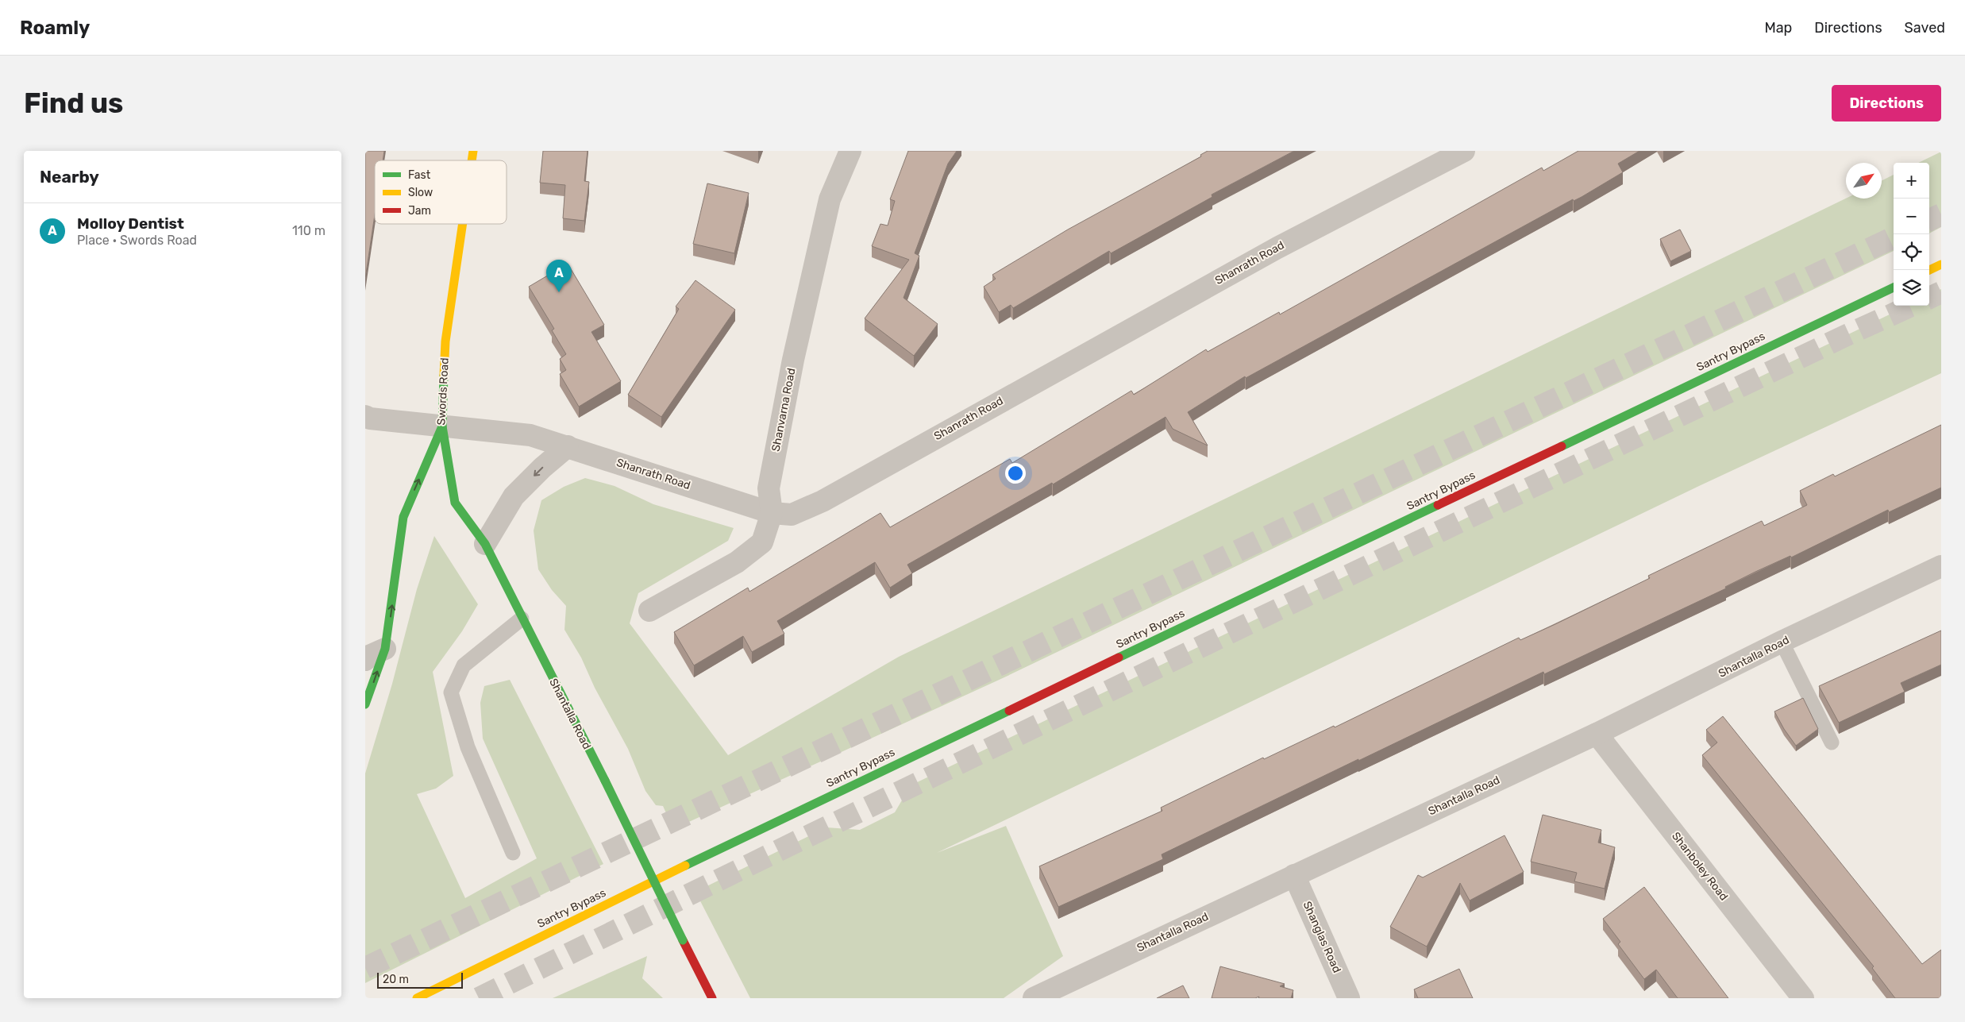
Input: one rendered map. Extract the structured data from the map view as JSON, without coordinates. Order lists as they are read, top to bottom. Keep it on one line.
{"streets":{"main road":["Santry Bypass","Swords Road","Shantalla Road"],"street":["Shanrath Road","Shanvarna Road","Shanboley Road","Shanglas Road"]},"crossings":[["Shanrath Road","Swords Road"],["Shanrath Road","Shanvarna Road"],["Shanrath Road","Shantalla Road"],["Swords Road","Shantalla Road"],["Shantalla Road","Shanboley Road"],["Shantalla Road","Shanglas Road"]],"one_way":["Swords Road"],"legend":["Fast","Slow","Jam"],"scale_bar":"20 m","north":"top right","page":{"header":"Roamly","nav":["Map","Directions","Saved"],"buttons":"Directions","title":"Find us","heading":"Nearby","map_buttons":["+","−"],"list":[{"mark":"A","name":"Molloy Dentist","note":"Place · Swords Road","value":"110 m"}],"pins":"A","scale":"20 m"}}
